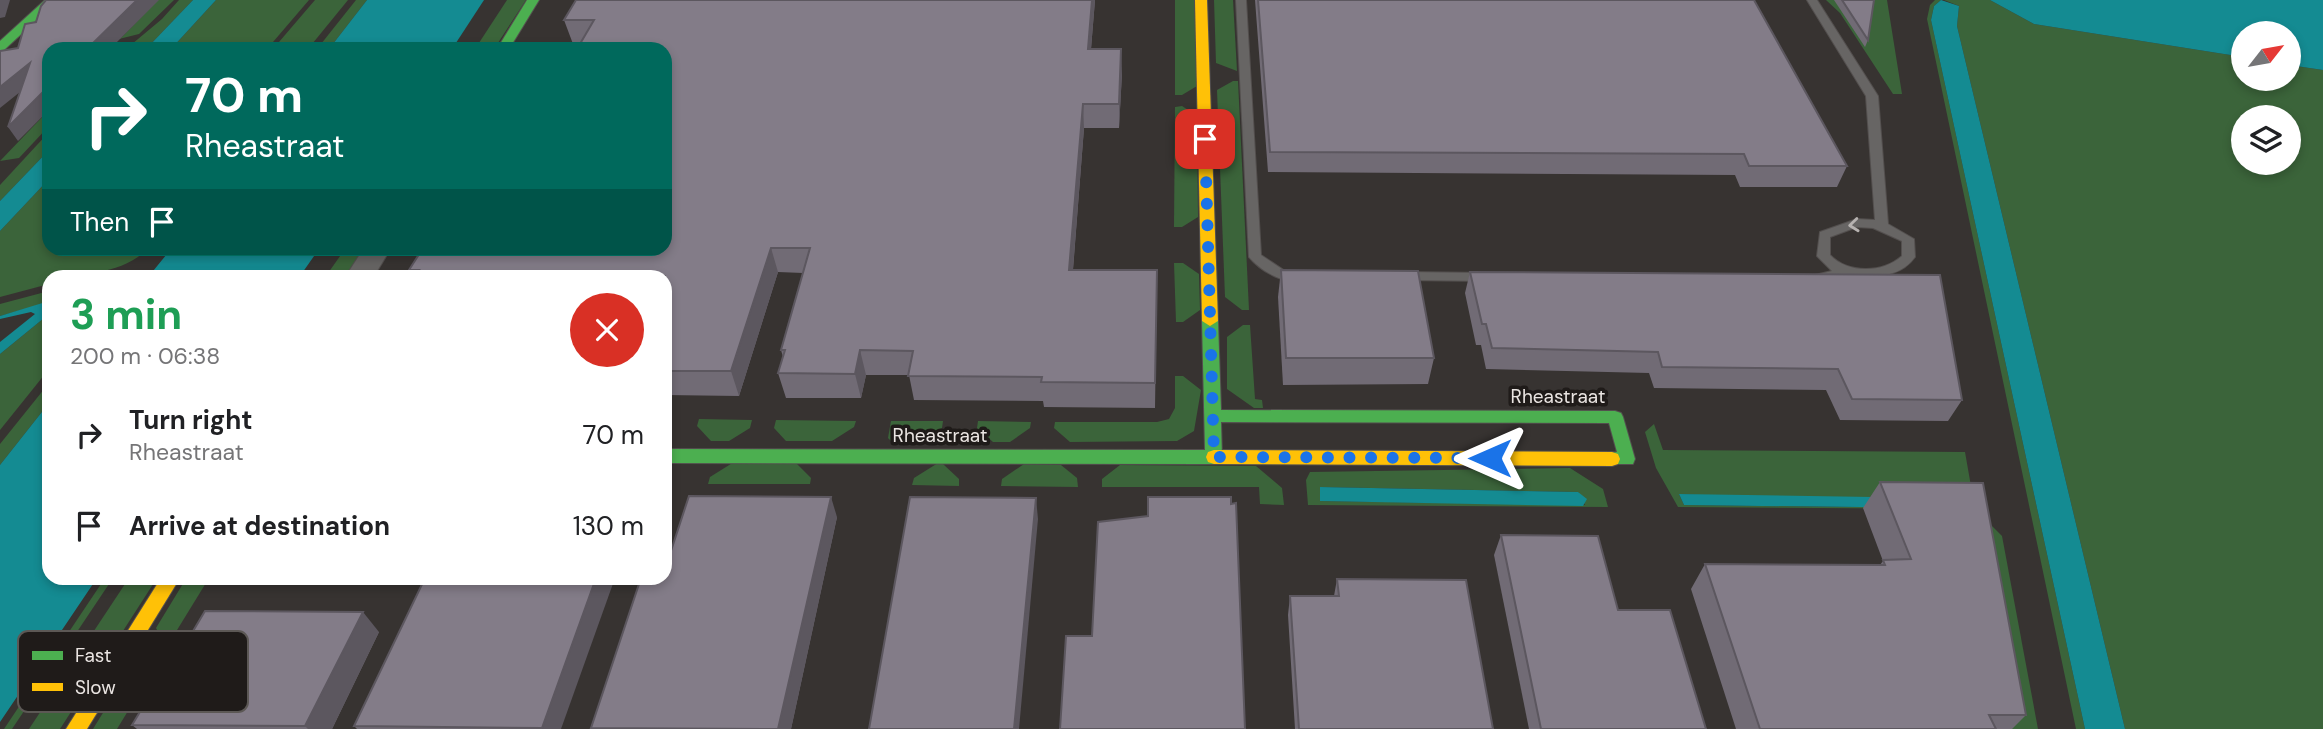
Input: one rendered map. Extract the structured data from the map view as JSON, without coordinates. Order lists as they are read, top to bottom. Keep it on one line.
{"streets":{"street":["Rheastraat"]},"legend":["Fast","Slow"],"north":"top right","page":{"turn":["70 m","Rheastraat"],"then":"Then","heading":["3 min","200 m · 06:38"],"list":[{"name":"Turn right","note":"Rheastraat","value":"70 m"},{"name":"Arrive at destination","value":"130 m"}]}}
